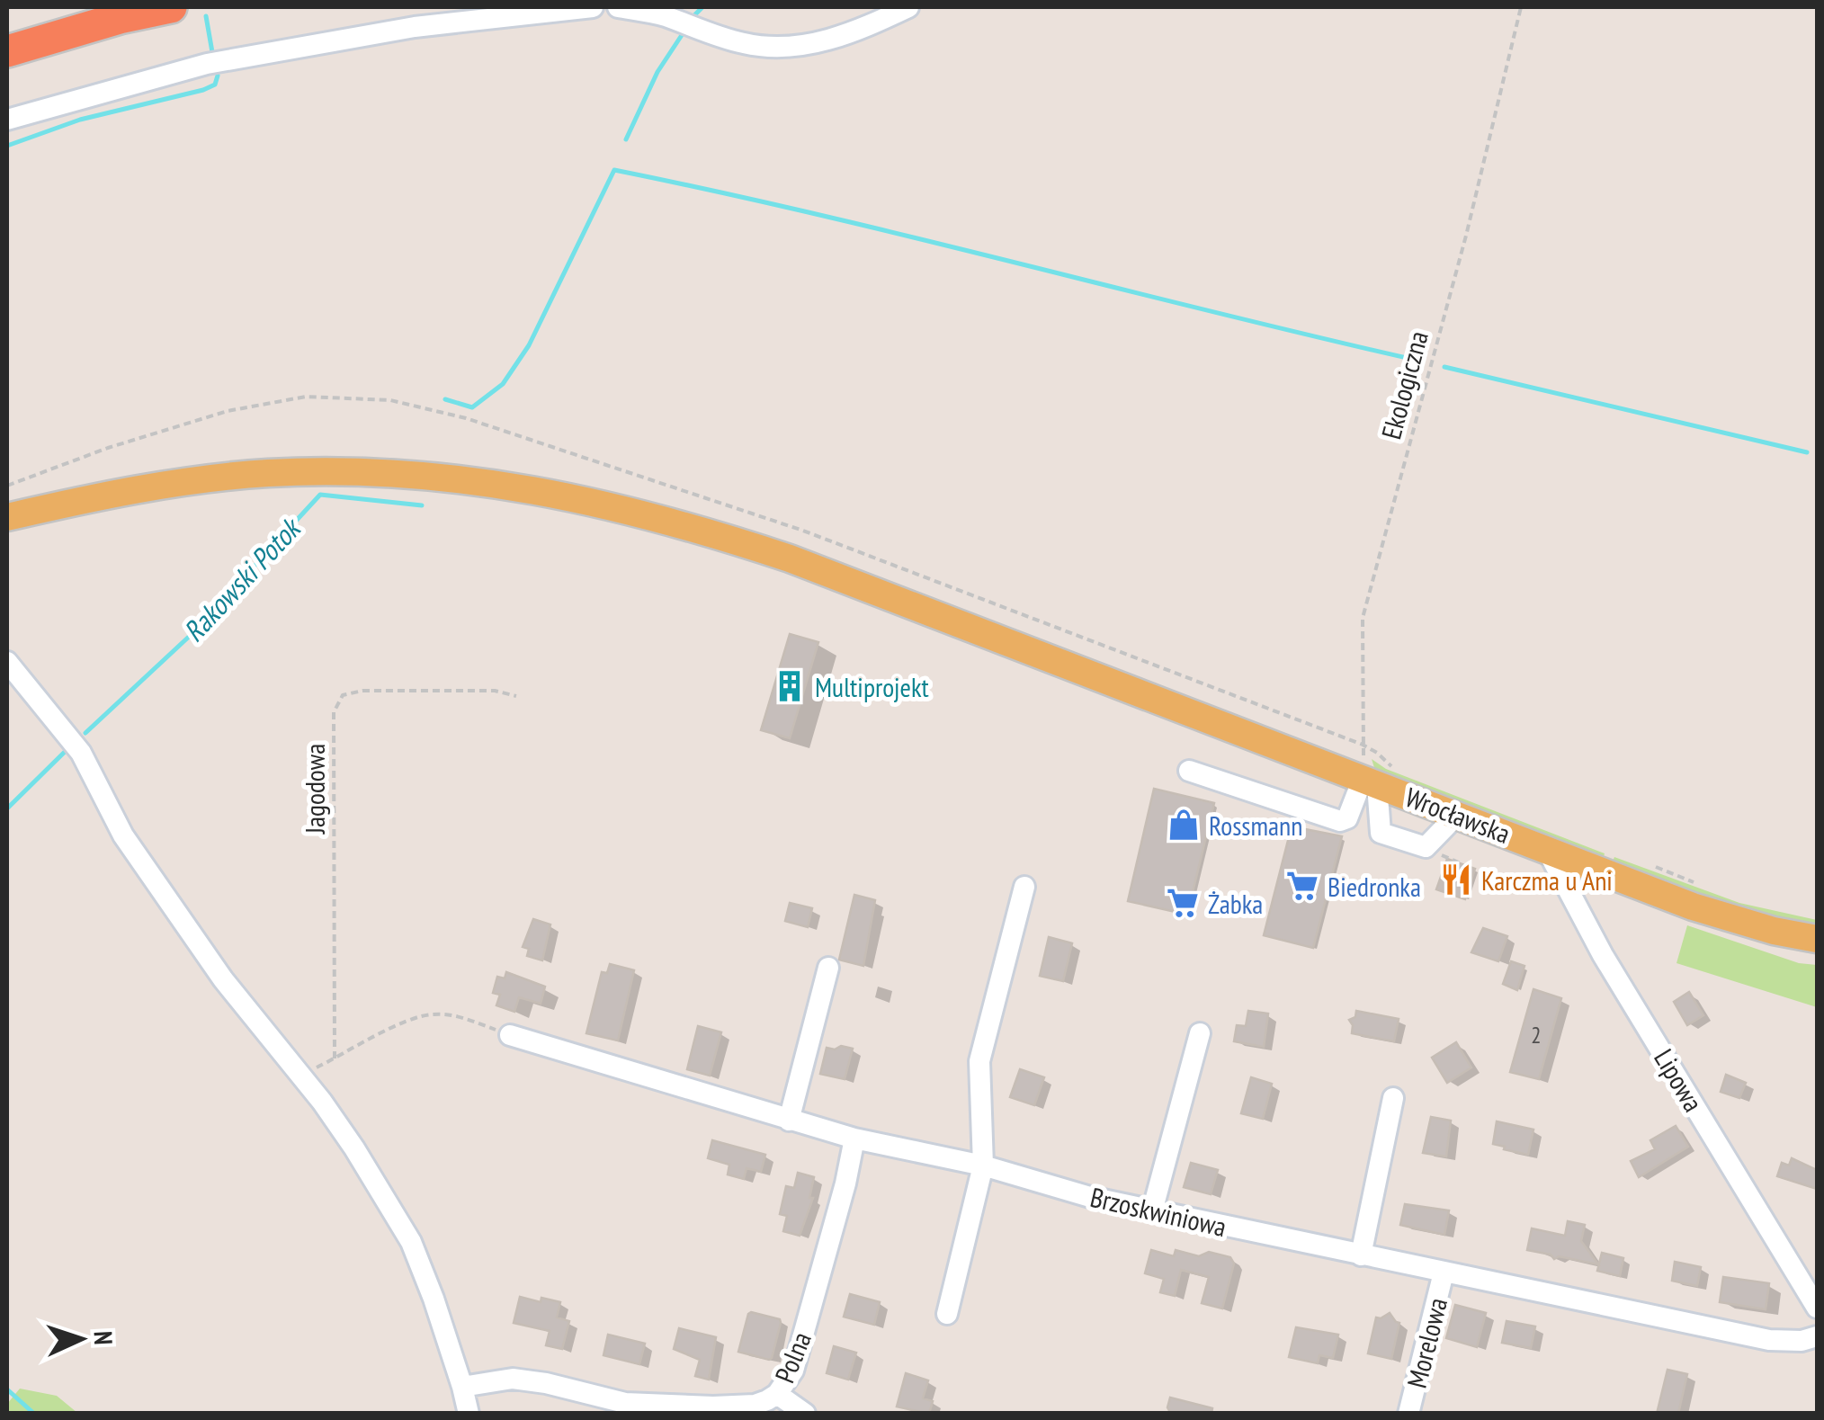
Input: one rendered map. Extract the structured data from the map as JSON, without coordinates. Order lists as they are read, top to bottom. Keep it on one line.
{"streets":{"main road":["Wrocławska"],"street":["Lipowa","Brzoskwiniowa","Morelowa","Polna"],"path":["Ekologiczna","Jagodowa"]},"crossings":[["Ekologiczna","Wrocławska"],["Wrocławska","Lipowa"],["Brzoskwiniowa","Morelowa"],["Brzoskwiniowa","Polna"]],"water":["Rakowski Potok"],"places":{"building":["Multiprojekt"],"shop":["Rossmann"],"restaurant":["Karczma u Ani"],"supermarket":["Biedronka","Żabka"]},"house_numbers":["2"],"north":"right"}
